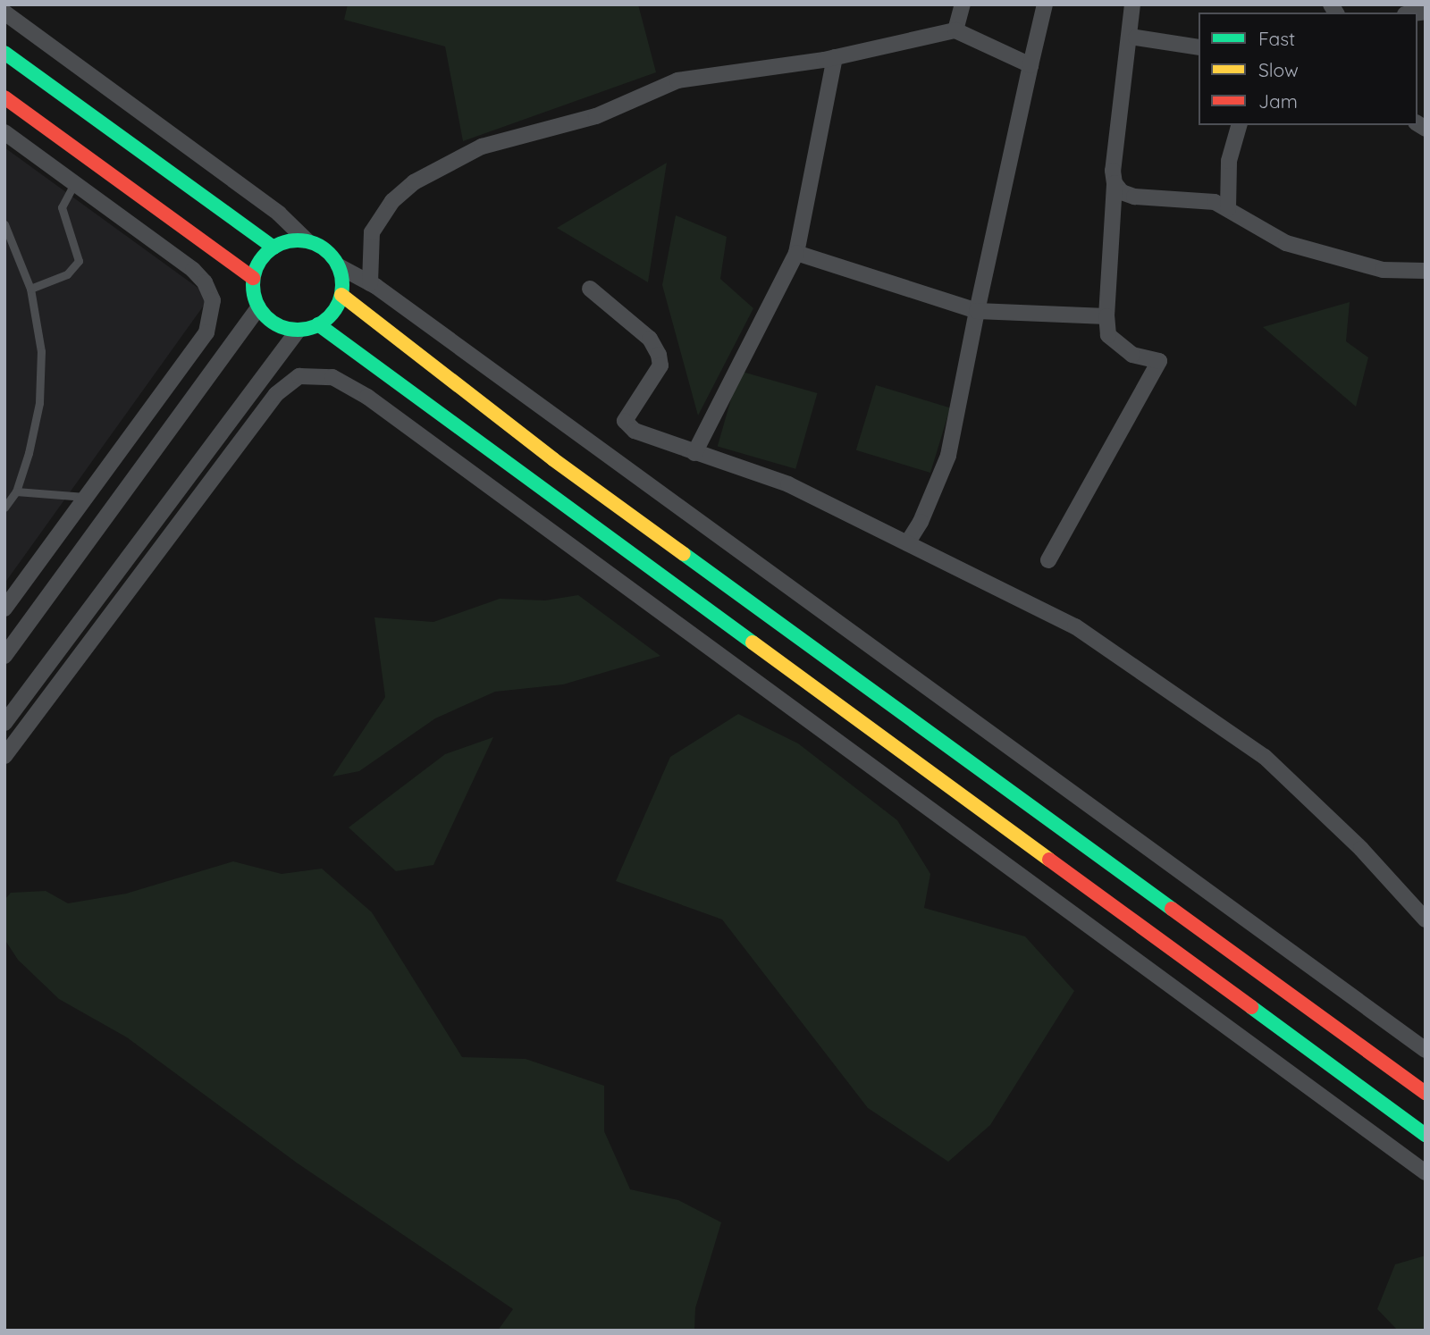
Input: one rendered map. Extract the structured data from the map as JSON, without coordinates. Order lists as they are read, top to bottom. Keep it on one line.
{"legend":["Fast","Slow","Jam"]}
